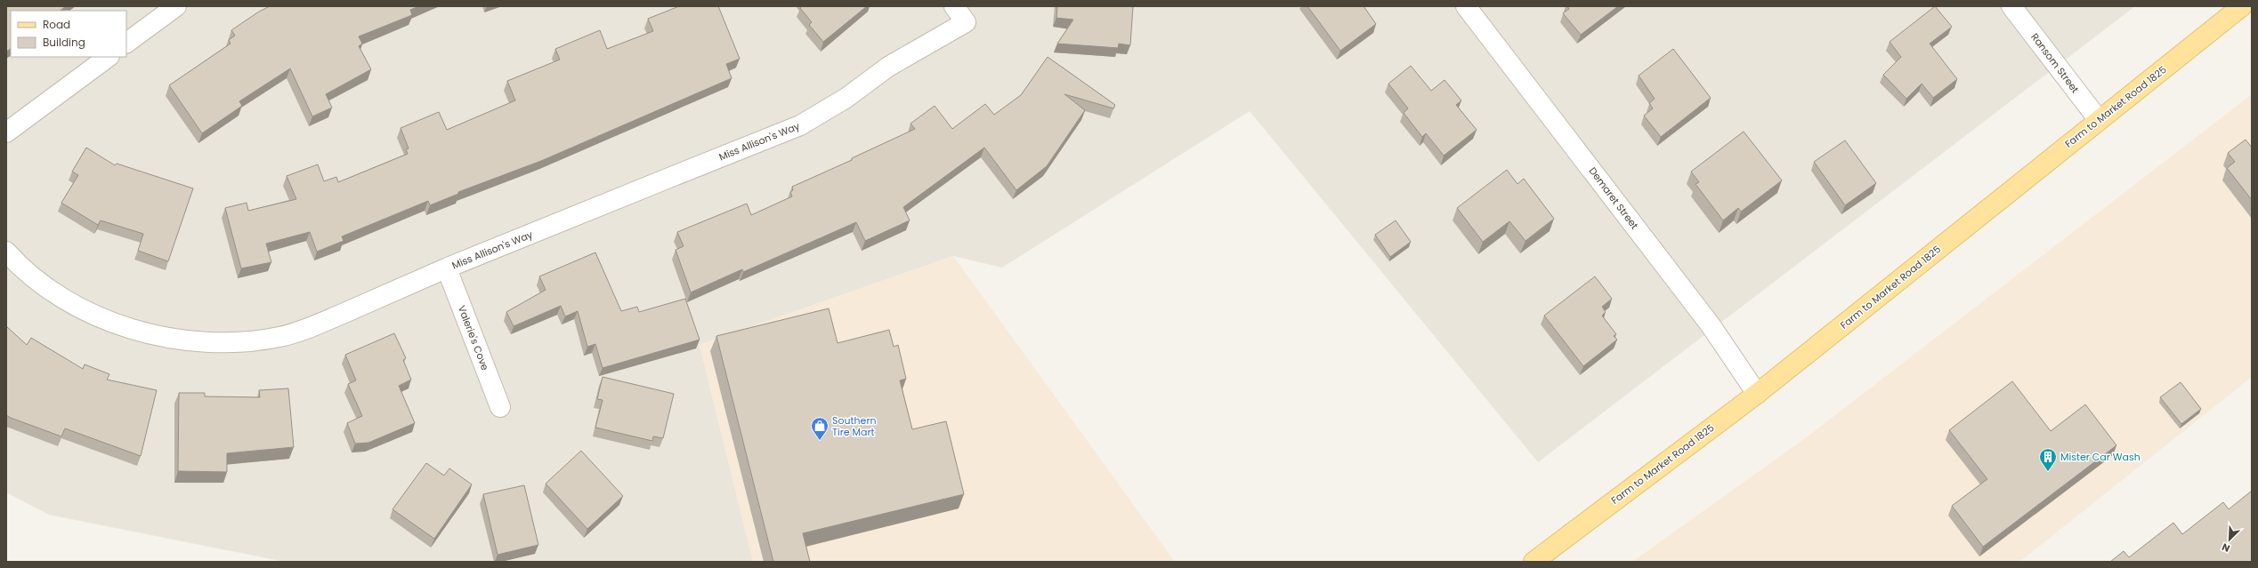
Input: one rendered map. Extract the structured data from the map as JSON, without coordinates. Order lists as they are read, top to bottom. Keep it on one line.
{"streets":{"main road":["Farm to Market Road 1825"],"street":["Ransom Street","Miss Allison's Way","Demaret Street","Valerie's Cove"]},"crossings":[["Ransom Street","Farm to Market Road 1825"],["Farm to Market Road 1825","Demaret Street"],["Miss Allison's Way","Valerie's Cove"]],"places":{"shop":["Southern Tire Mart"],"building":["Mister Car Wash"]},"legend":["Road","Building"],"north":"bottom left"}
